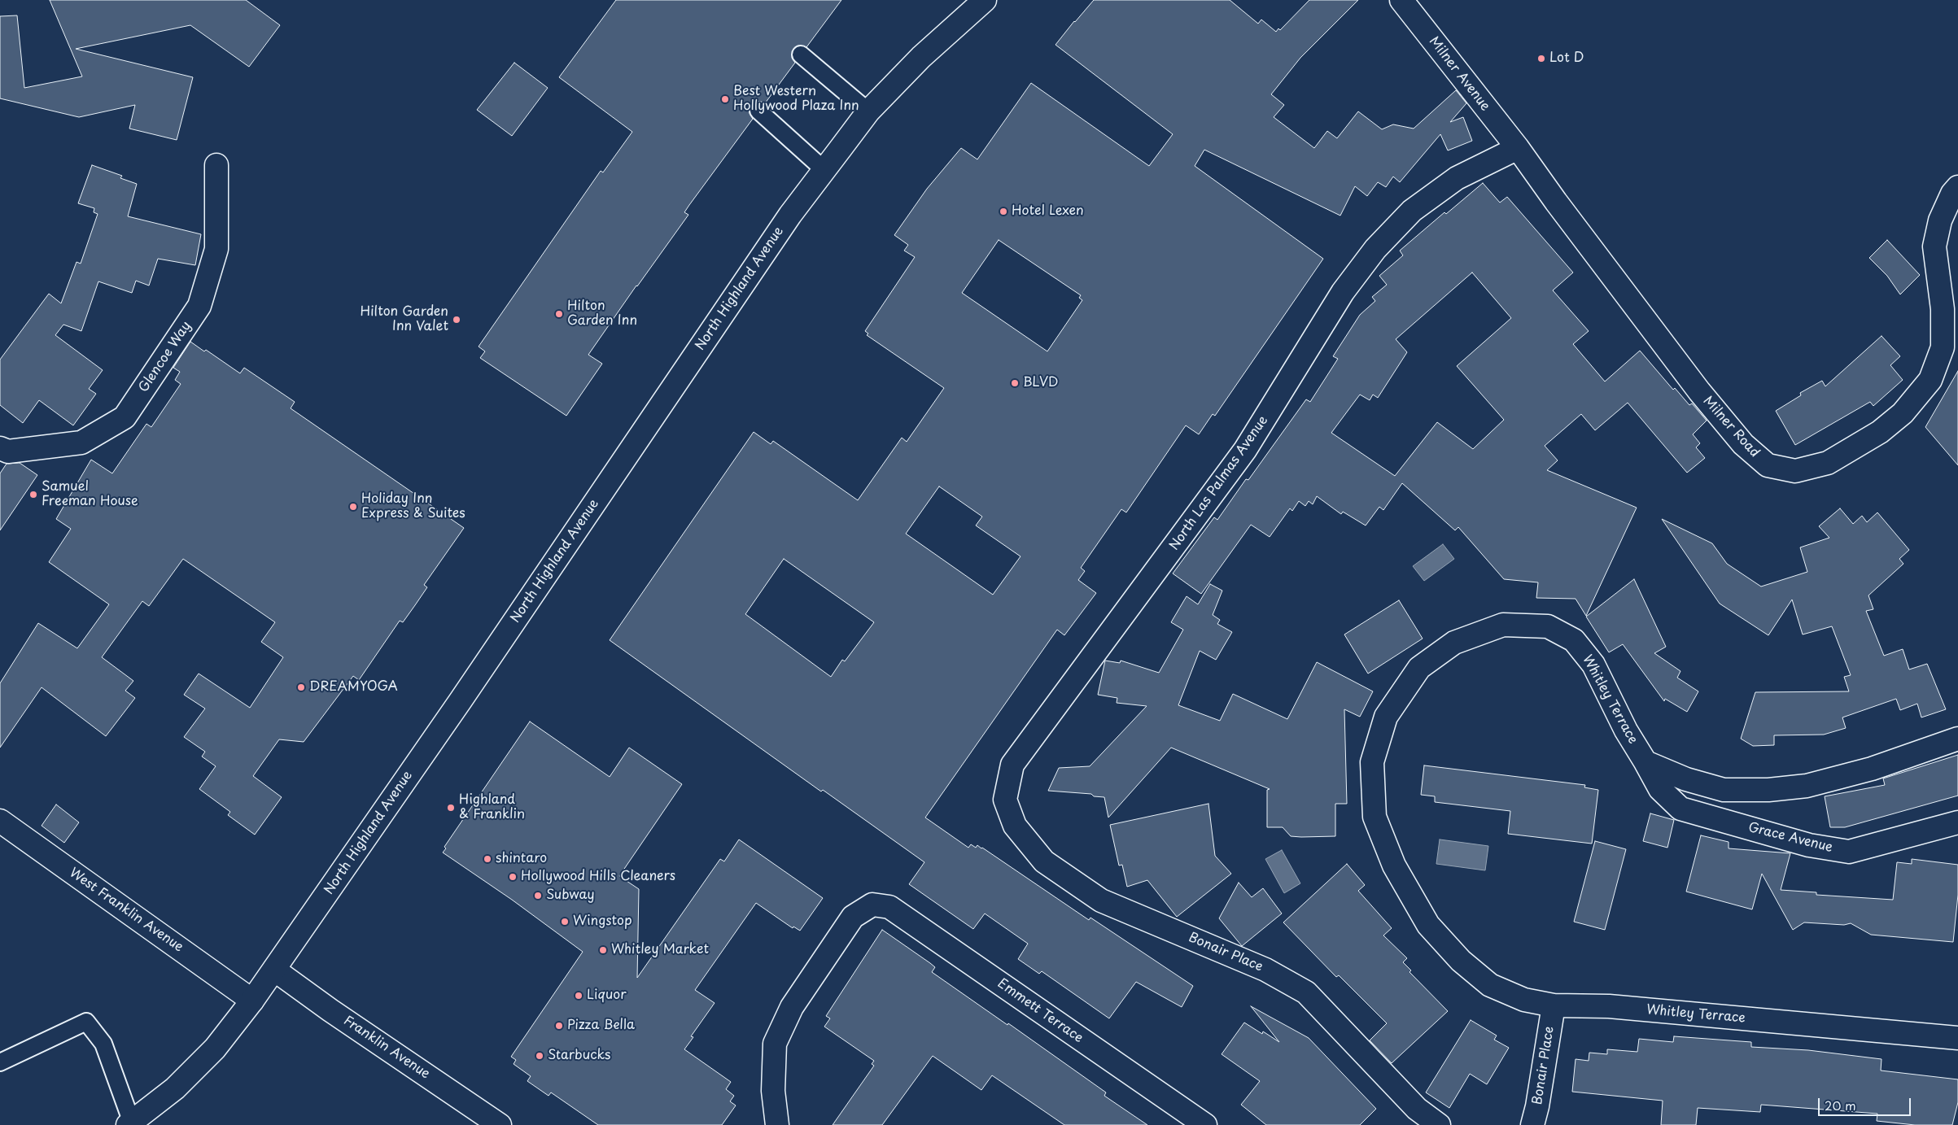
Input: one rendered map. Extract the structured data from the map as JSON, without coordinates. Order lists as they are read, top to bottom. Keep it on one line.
{"streets":{"street":["Milner Avenue","North Highland Avenue","Glencoe Way","Milner Road","North Las Palmas Avenue","Whitley Terrace","Grace Avenue","West Franklin Avenue","Bonair Place","Emmett Terrace","Franklin Avenue"]},"crossings":[["Milner Avenue","Milner Road"],["Milner Avenue","North Las Palmas Avenue"],["North Highland Avenue","West Franklin Avenue"],["North Highland Avenue","Franklin Avenue"],["Milner Road","North Las Palmas Avenue"],["North Las Palmas Avenue","Bonair Place"],["Whitley Terrace","Grace Avenue"],["Whitley Terrace","Bonair Place"]],"places":["Lot D","Best Western Hollywood Plaza Inn","Hotel Lexen","Hilton Garden Inn","Hilton Garden Inn Valet","BLVD","Samuel Freeman House","Holiday Inn Express & Suites","DREAMYOGA","Highland & Franklin","shintaro","Hollywood Hills Cleaners","Subway","Wingstop","Whitley Market","Liquor","Pizza Bella","Starbucks"],"scale_bar":"20 m"}
